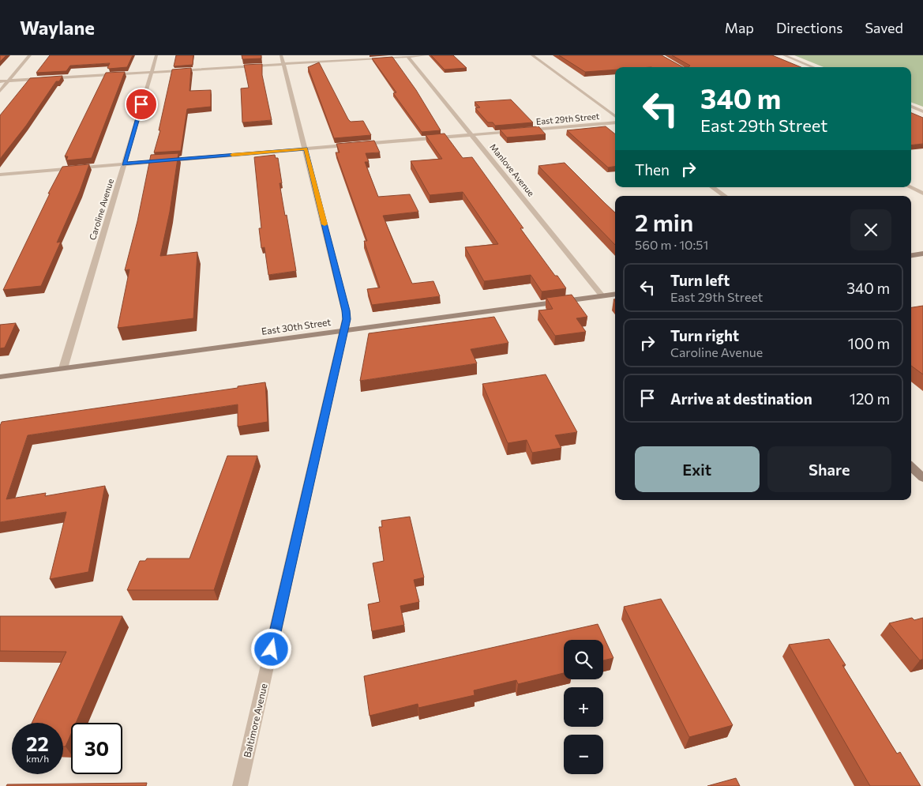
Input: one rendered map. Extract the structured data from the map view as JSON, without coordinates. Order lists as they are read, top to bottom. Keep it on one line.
{"streets":{"main road":["East 30th Street"],"street":["East 29th Street","Manlove Avenue","Caroline Avenue","Baltimore Avenue"]},"crossings":[["East 29th Street","Manlove Avenue"],["East 29th Street","Caroline Avenue"],["East 29th Street","Baltimore Avenue"],["Manlove Avenue","East 30th Street"],["Caroline Avenue","East 30th Street"],["East 30th Street","Baltimore Avenue"]],"page":{"header":"Waylane","nav":["Map","Directions","Saved"],"turn":["340 m","East 29th Street"],"then":"Then","heading":["2 min","560 m · 10:51"],"list":[{"name":"Turn left","note":"East 29th Street","value":"340 m"},{"name":"Turn right","note":"Caroline Avenue","value":"100 m"},{"name":"Arrive at destination","value":"120 m"}],"buttons":["Exit","Share"],"map_buttons":["+","−"],"speed":"22 km/h","limit":"30"}}
